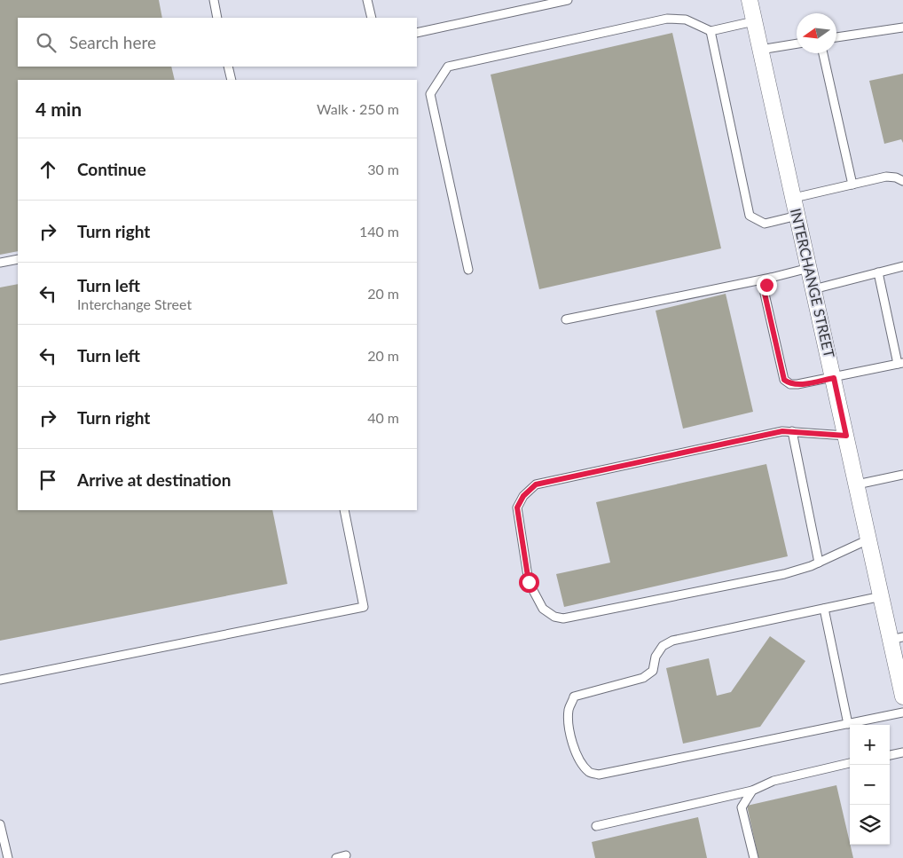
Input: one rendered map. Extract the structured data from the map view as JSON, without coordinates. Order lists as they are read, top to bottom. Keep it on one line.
{"streets":{"street":["INTERCHANGE STREET"]},"north":"left","page":{"search":"Search here","heading":["4 min","Walk · 250 m"],"list":[["Continue","30 m"],["Turn right","140 m"],["Turn left","Interchange Street","20 m"],["Turn left","20 m"],["Turn right","40 m"],"Arrive at destination"],"map_buttons":["+","−"]}}
